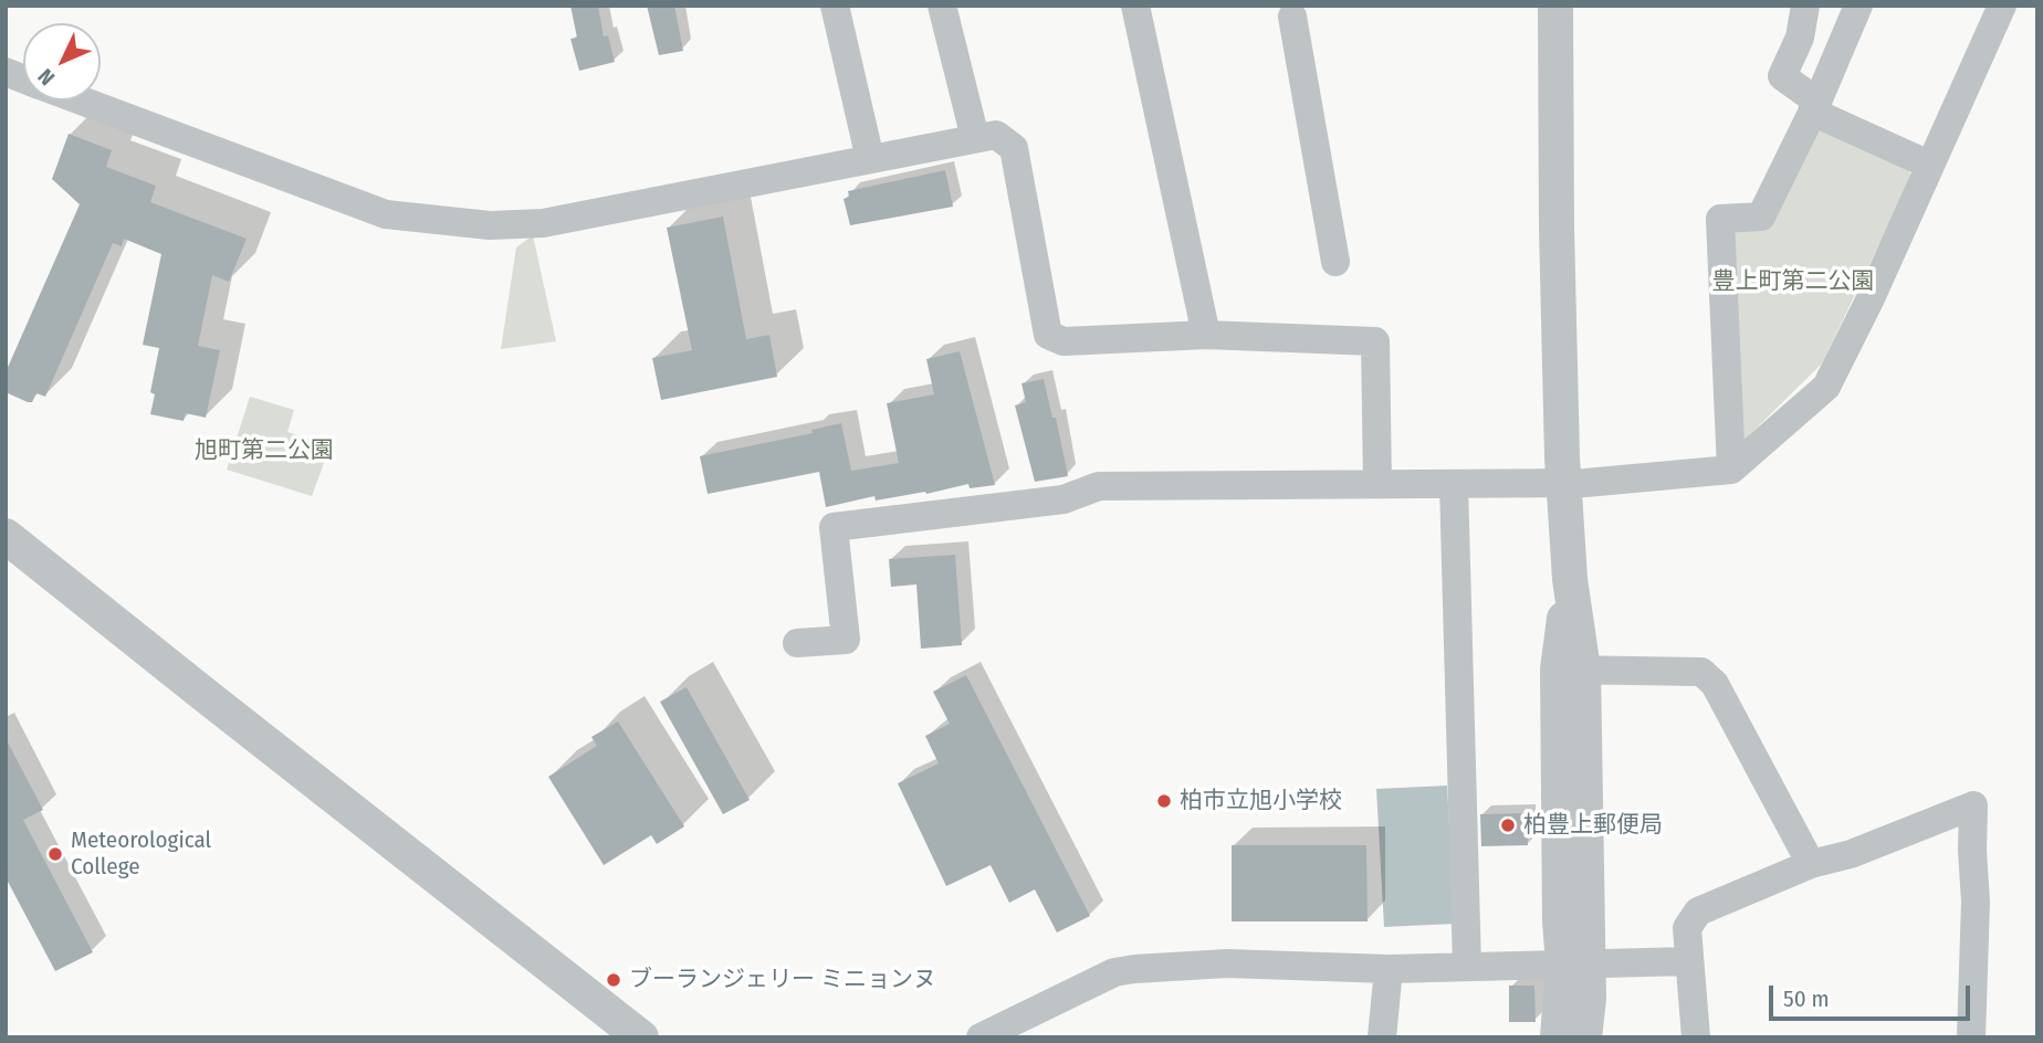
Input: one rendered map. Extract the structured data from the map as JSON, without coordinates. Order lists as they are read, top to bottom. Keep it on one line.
{"parks":["豊上町第二公園","旭町第二公園"],"places":["柏市立旭小学校","柏豊上郵便局","Meteorological College","ブーランジェリー ミニョンヌ"],"scale_bar":"50 m","north":"bottom left"}
